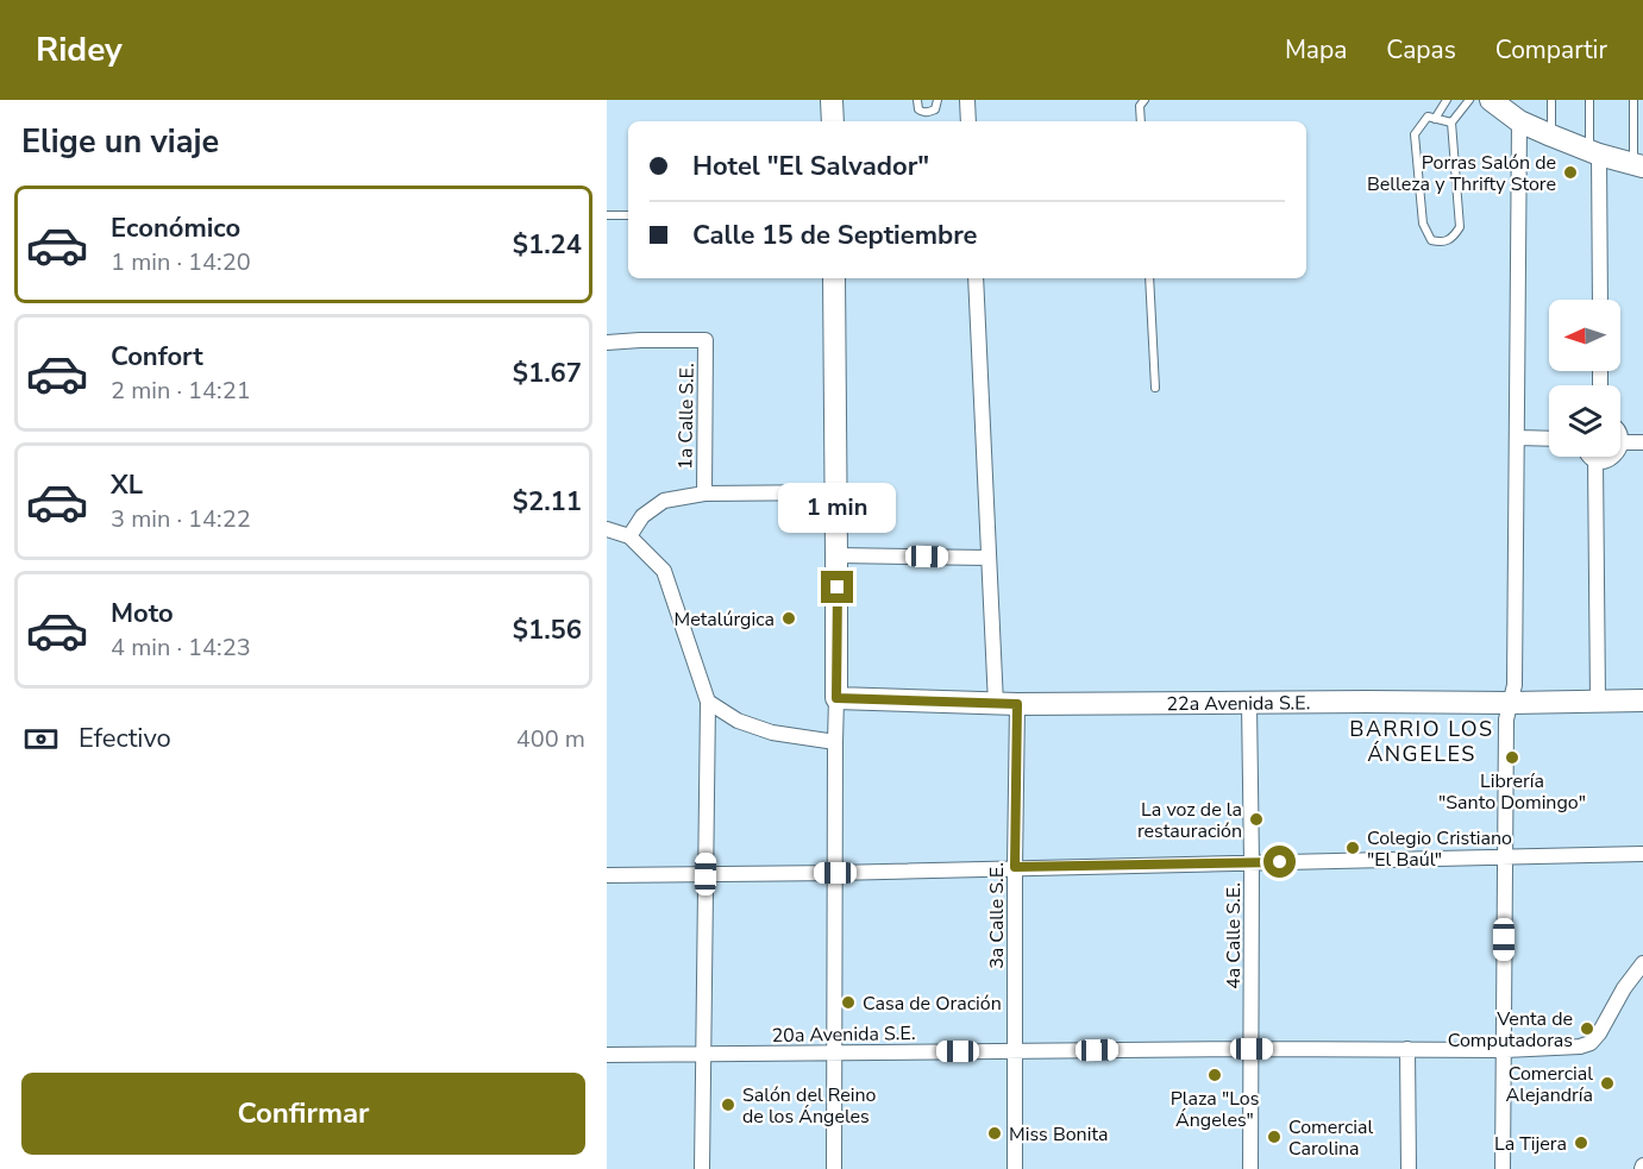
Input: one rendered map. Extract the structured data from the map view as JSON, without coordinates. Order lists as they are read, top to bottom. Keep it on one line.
{"streets":{"street":["1a Calle S.E.","22a Avenida S.E.","3a Calle S.E.","4a Calle S.E.","20a Avenida S.E."]},"crossings":[["22a Avenida S.E.","3a Calle S.E."],["22a Avenida S.E.","4a Calle S.E."],["3a Calle S.E.","20a Avenida S.E."],["4a Calle S.E.","20a Avenida S.E."]],"districts":["BARRIO LOS ÁNGELES"],"places":["Porras Salón de Belleza y Thrifty Store","Metalúrgica","Librería \"Santo Domingo\"","La voz de la restauración","Colegio Cristiano \"El Baúl\"","Casa de Oración","Venta de Computadoras","Plaza \"Los Ángeles\"","Comercial Alejandría","Salón del Reino de los Ángeles","Miss Bonita","Comercial Carolina","La Tijera"],"north":"left","page":{"header":"Ridey","nav":["Mapa","Capas","Compartir"],"heading":"Elige un viaje","banner":["Hotel \"El Salvador\"","Calle 15 de Septiembre"],"list":[{"name":"Económico","note":"1 min · 14:20","value":"$1.24"},{"name":"Confort","note":"2 min · 14:21","value":"$1.67"},{"name":"XL","note":"3 min · 14:22","value":"$2.11"},{"name":"Moto","note":"4 min · 14:23","value":"$1.56"}],"bubble":"1 min","pay":["Efectivo","400 m"],"buttons":"Confirmar"}}
